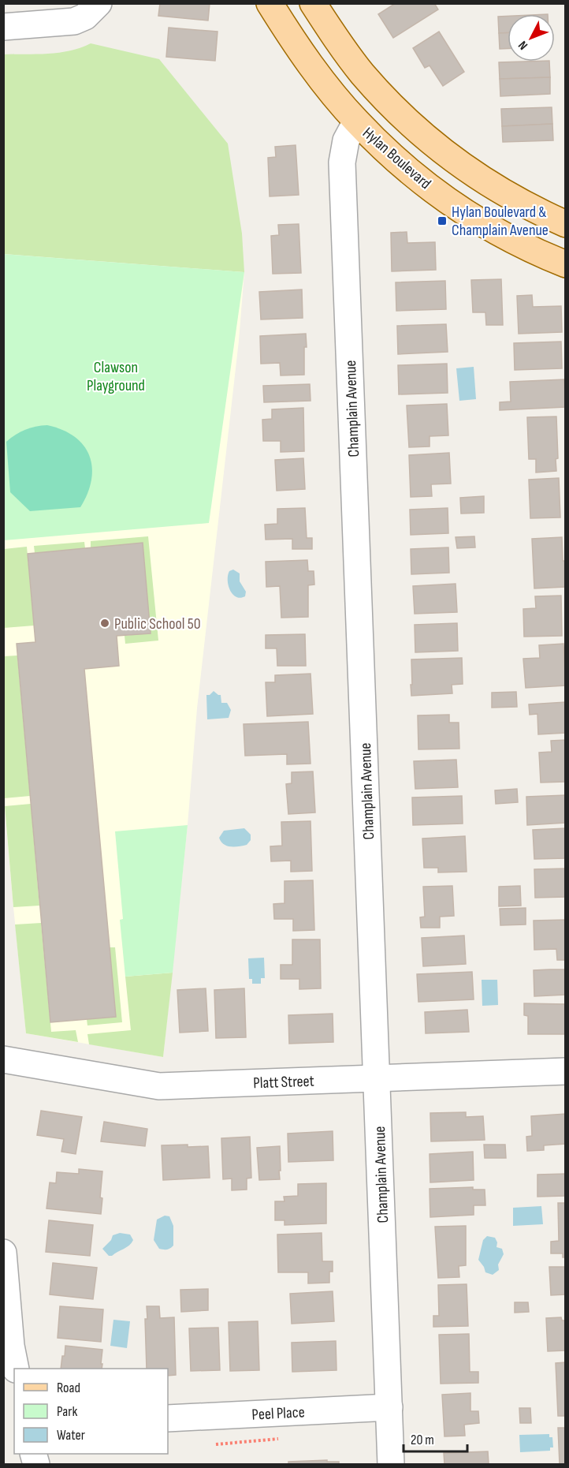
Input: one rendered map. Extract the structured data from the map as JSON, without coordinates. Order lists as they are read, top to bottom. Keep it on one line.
{"streets":{"main road":["Hylan Boulevard"],"street":["Champlain Avenue","Platt Street","Peel Place"]},"crossings":[["Hylan Boulevard","Champlain Avenue"],["Champlain Avenue","Platt Street"],["Champlain Avenue","Peel Place"]],"parks":["Clawson Playground"],"places":{"transit":["Hylan Boulevard & Champlain Avenue"],"other":["Public School 50"]},"legend":["Road","Park","Water"],"scale_bar":"20 m","north":"bottom left"}
